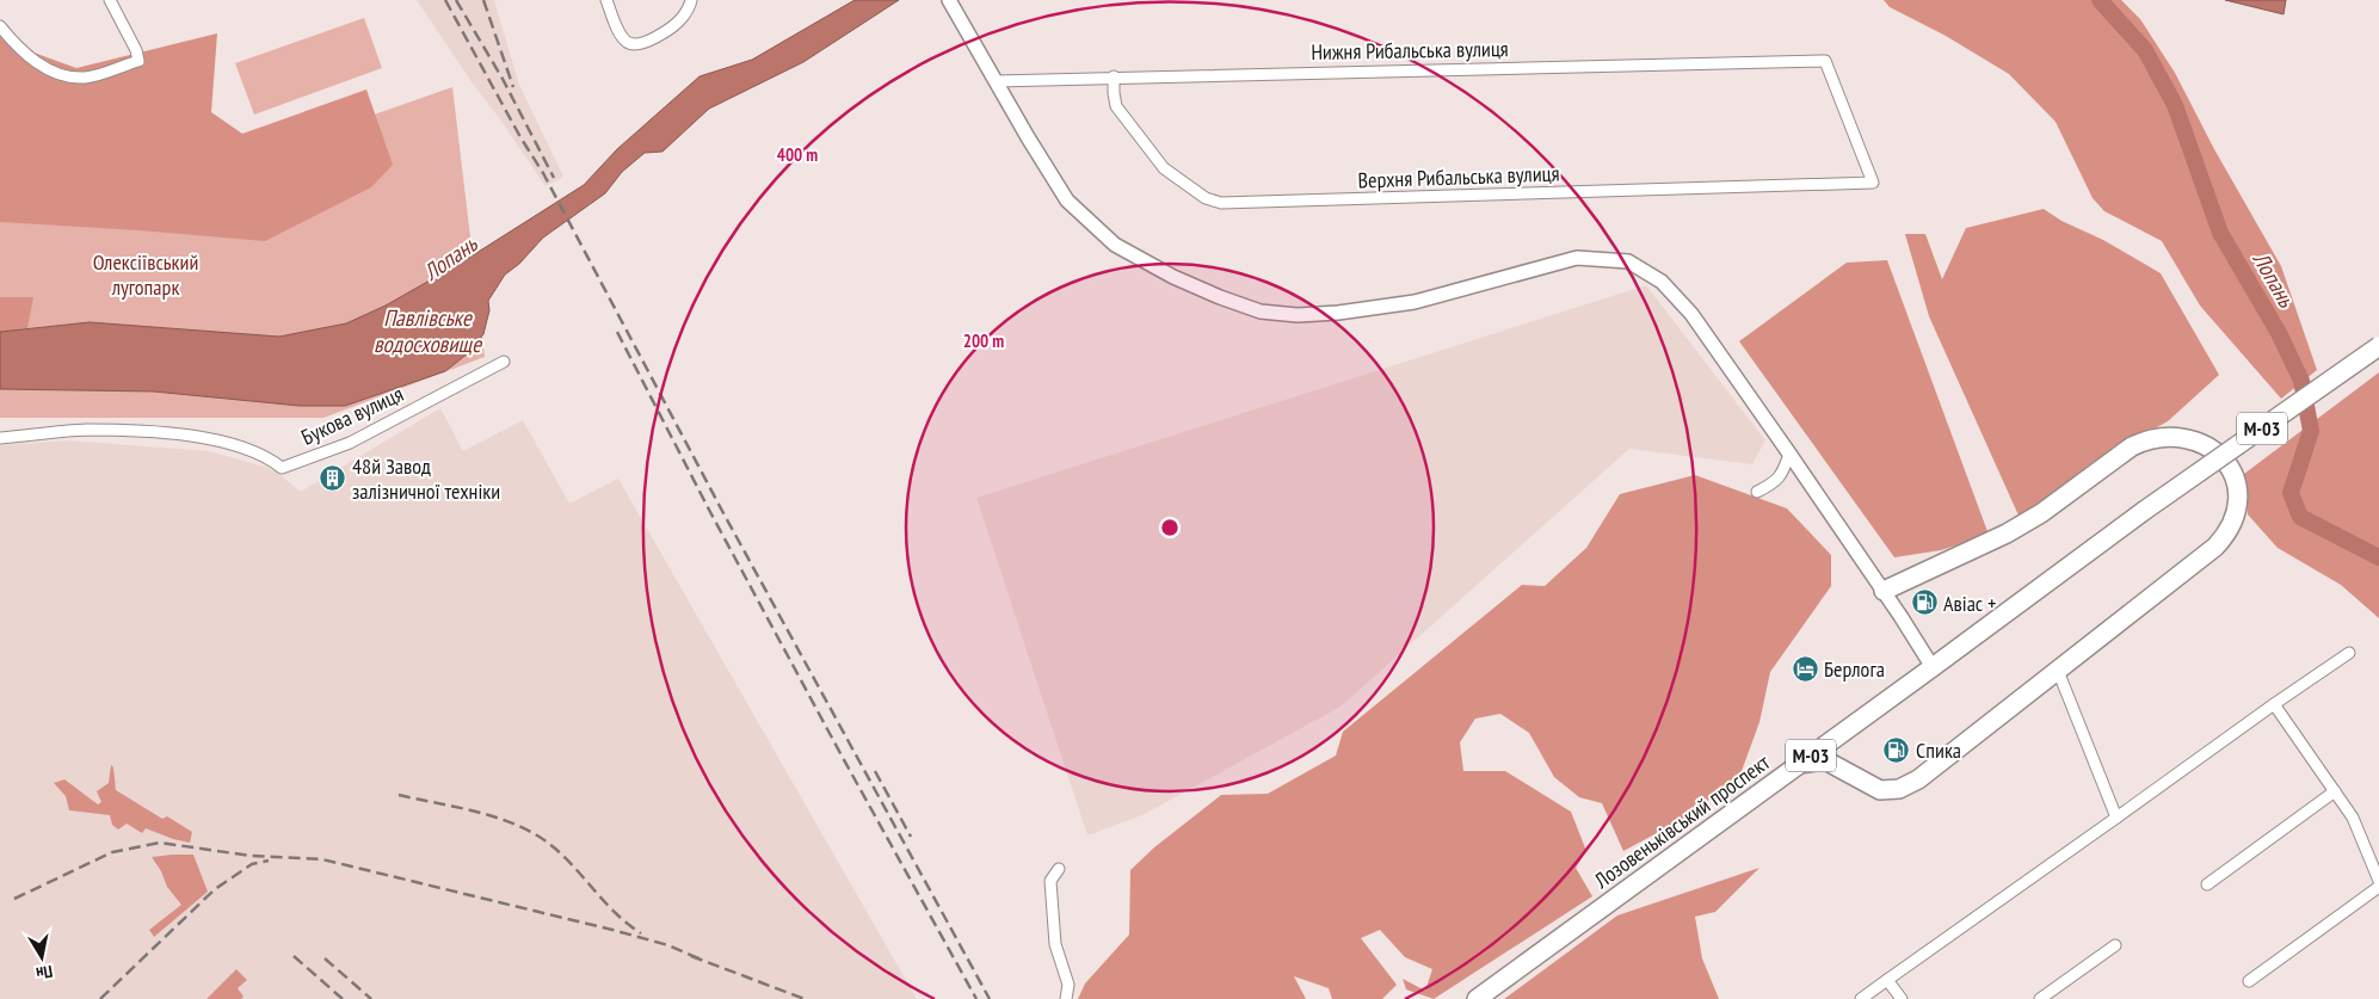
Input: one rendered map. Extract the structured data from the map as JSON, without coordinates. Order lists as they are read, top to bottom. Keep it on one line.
{"streets":{"highway":["М-03","Лозовеньківський проспект"],"street":["Нижня Рибальська вулиця","Верхня Рибальська вулиця","Букова вулиця"]},"crossings":[["Нижня Рибальська вулиця","Верхня Рибальська вулиця"]],"water":["Лопань","Павлівське водосховище"],"parks":["Олексіївський лугопарк"],"places":{"building":["48й Завод залізничної техніки"],"fuel station":["Авiас +","Спика"],"hotel":["Берлога"]},"north":"bottom","rings":["400 m","200 m"]}
